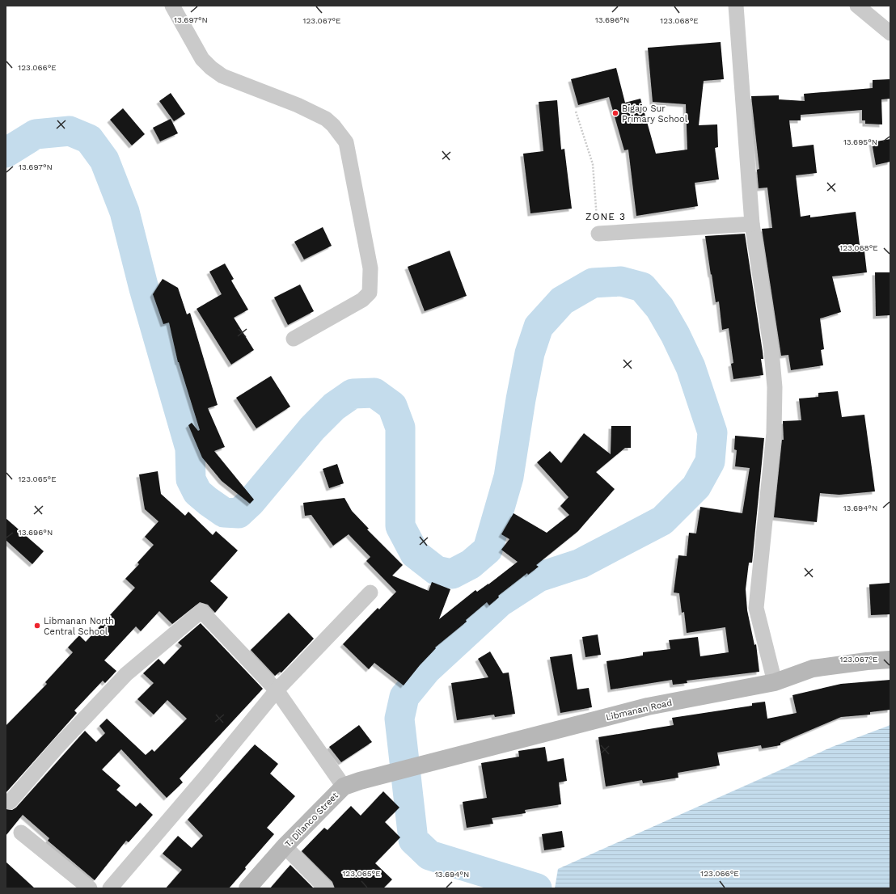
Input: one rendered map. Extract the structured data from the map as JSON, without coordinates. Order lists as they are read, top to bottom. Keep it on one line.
{"streets":{"main road":["Libmanan Road","T. Dilanco Street"]},"crossings":[["Libmanan Road","T. Dilanco Street"]],"districts":["ZONE 3"],"places":["Bigajo Sur Primary School","Libmanan North Central School"],"coordinates":["13.697°N","13.696°N","123.067°E","123.068°E","123.066°E","13.695°N","123.065°E","13.694°N"]}
